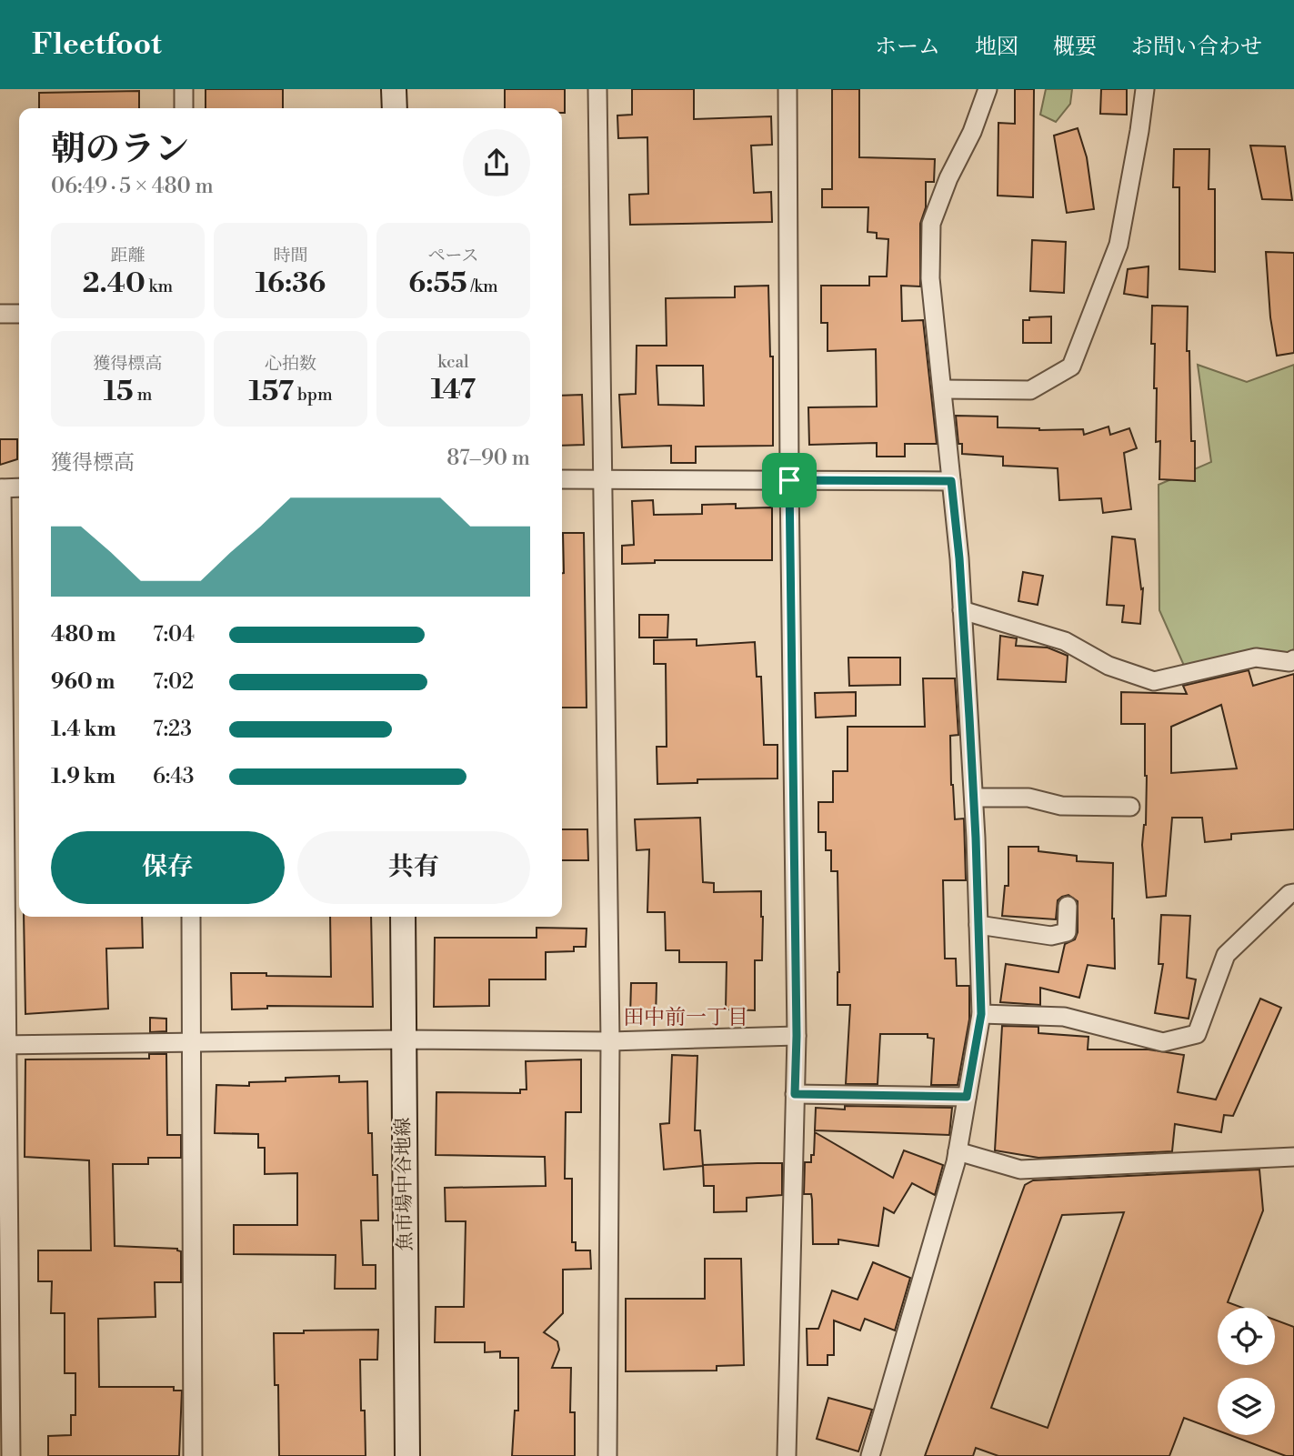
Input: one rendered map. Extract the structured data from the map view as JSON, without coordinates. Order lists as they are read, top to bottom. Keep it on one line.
{"streets":{"street":["魚市場中谷地線"]},"districts":["田中前一丁目"],"page":{"header":"Fleetfoot","nav":["ホーム","地図","概要","お問い合わせ"],"heading":["朝のラン","06:49 · 5 × 480 m"],"stats":[["距離","2.40 km"],["時間","16:36"],["ペース","6:55 /km"],["獲得標高","15 m"],["心拍数","157 bpm"],["kcal","147"]],"chart":["獲得標高","87–90 m"],"list":[{"name":"480 m","note":"7:04"},{"name":"960 m","note":"7:02"},{"name":"1.4 km","note":"7:23"},{"name":"1.9 km","note":"6:43"}],"buttons":["保存","共有"]}}
